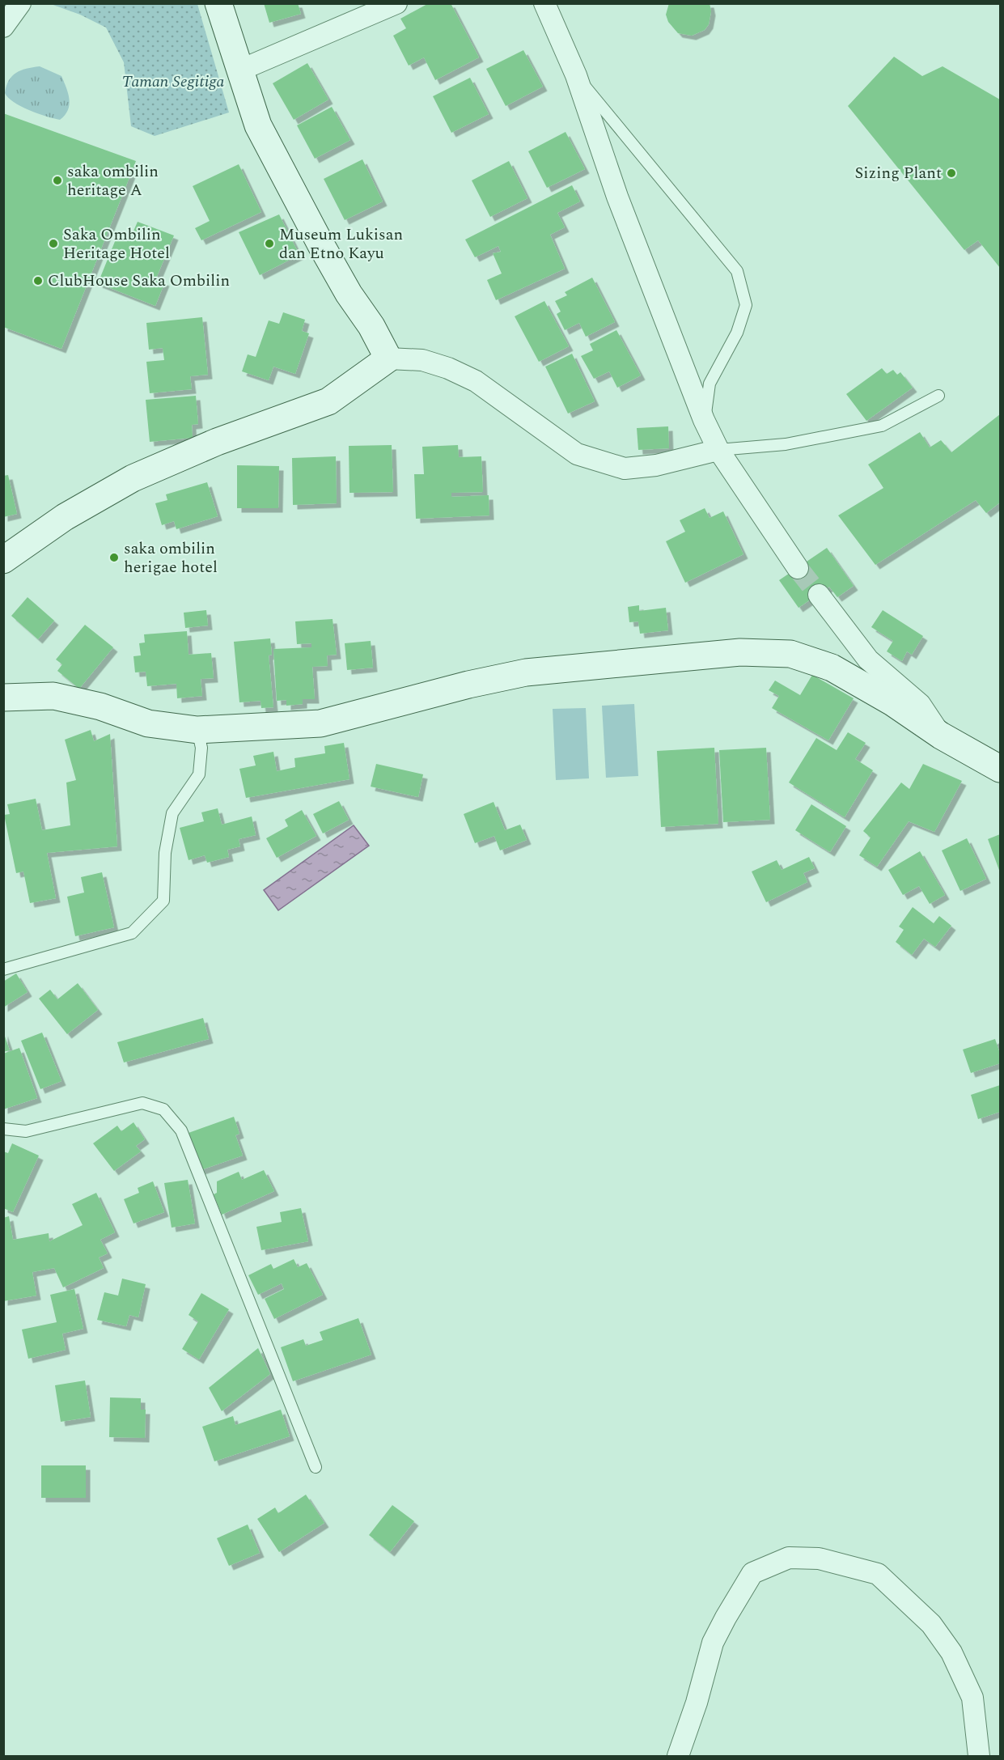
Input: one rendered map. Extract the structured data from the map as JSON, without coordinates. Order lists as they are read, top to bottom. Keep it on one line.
{"parks":["Taman Segitiga"],"places":["Sizing Plant","saka ombilin heritage A","Saka Ombilin Heritage Hotel","Museum Lukisan dan Etno Kayu","ClubHouse Saka Ombilin","saka ombilin herigae hotel"]}
